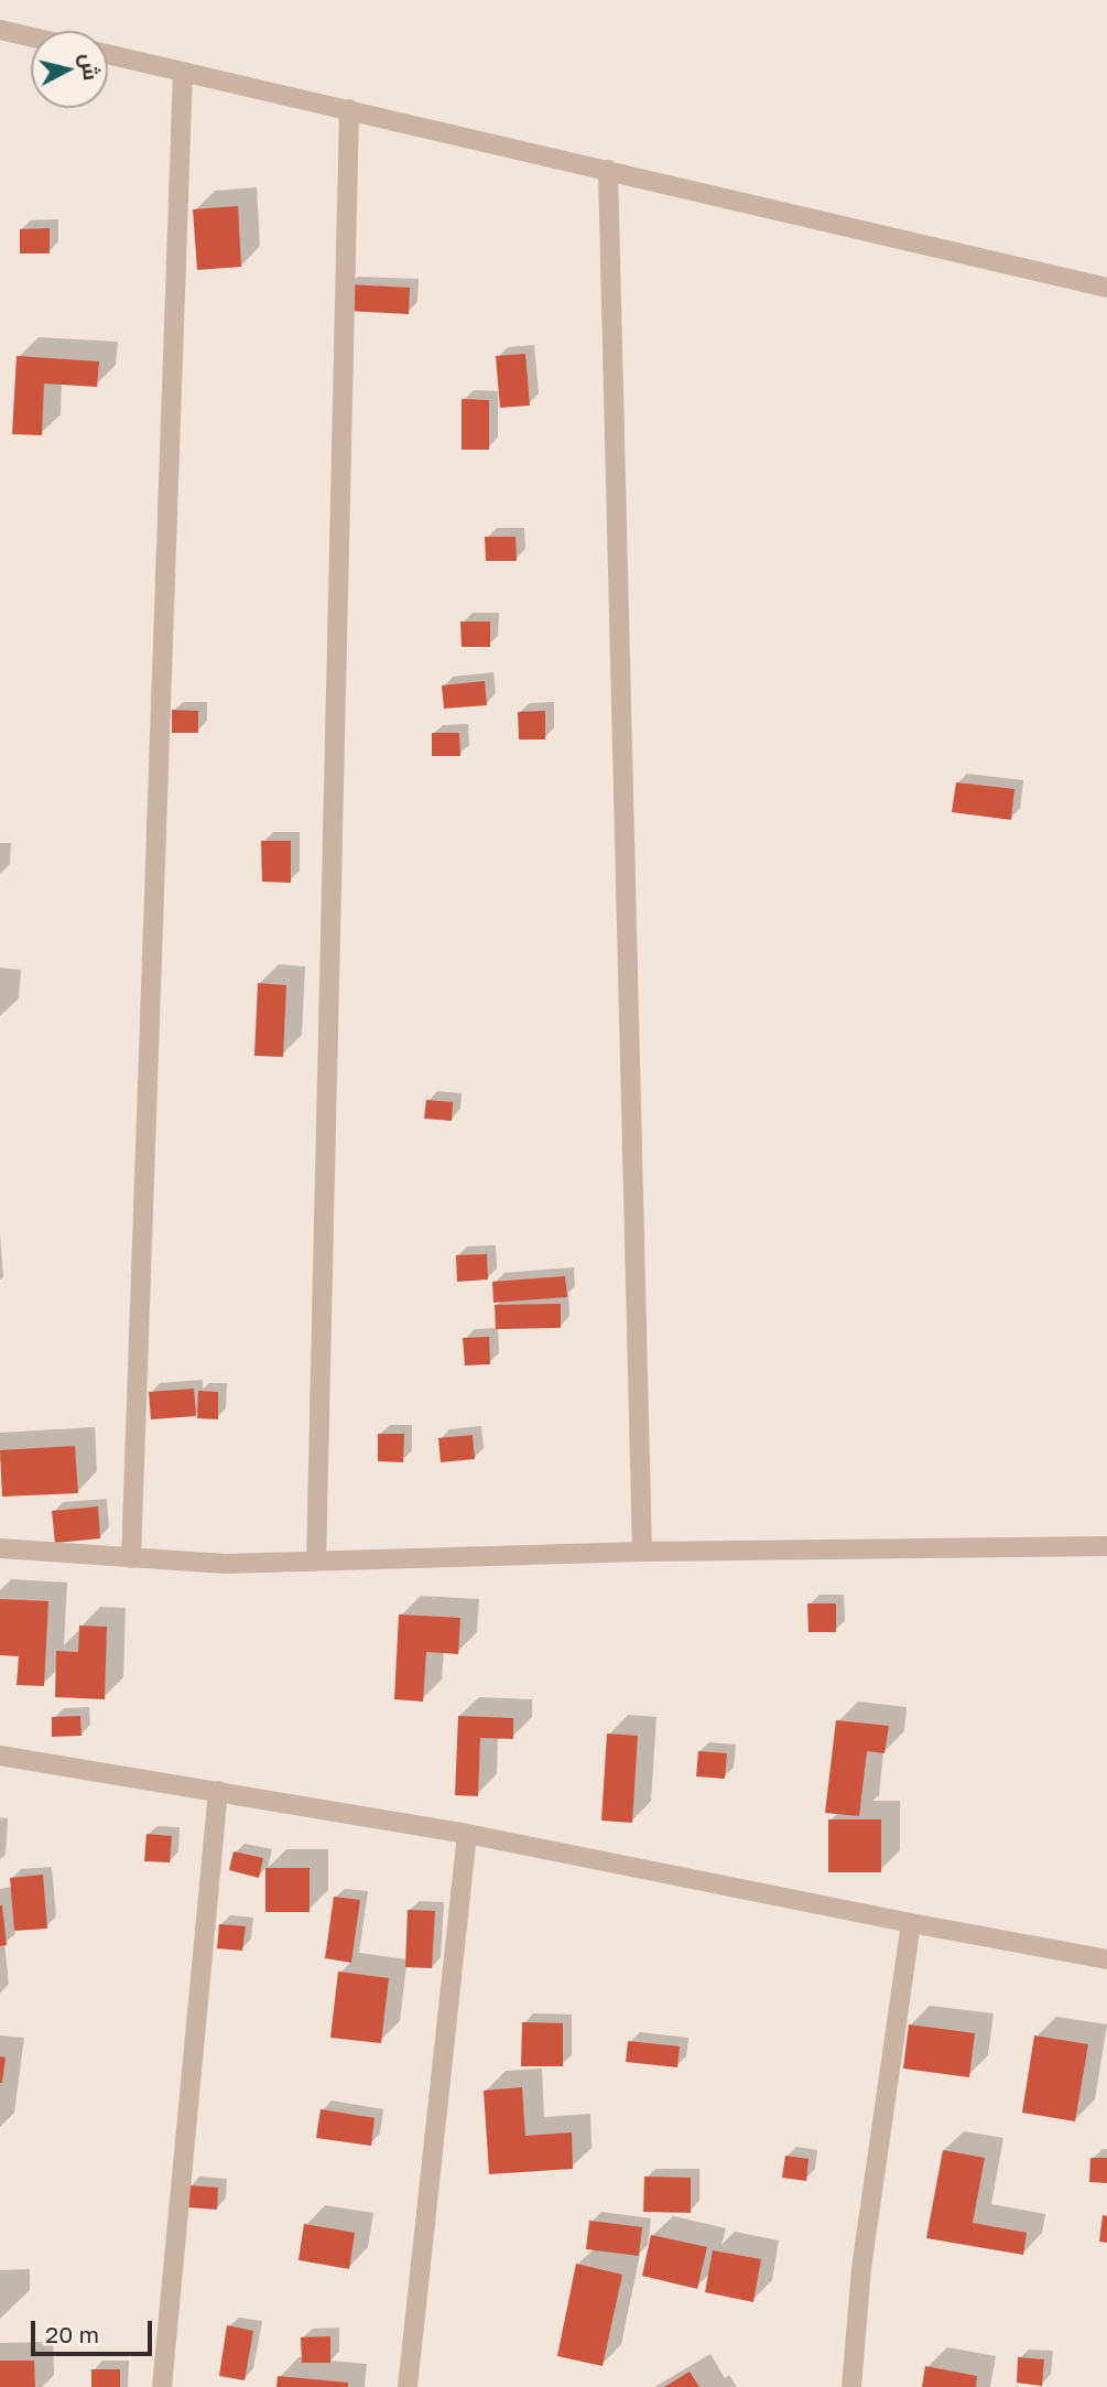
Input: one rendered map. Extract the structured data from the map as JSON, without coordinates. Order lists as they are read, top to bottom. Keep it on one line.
{"scale_bar":"20 m","north":"right"}
